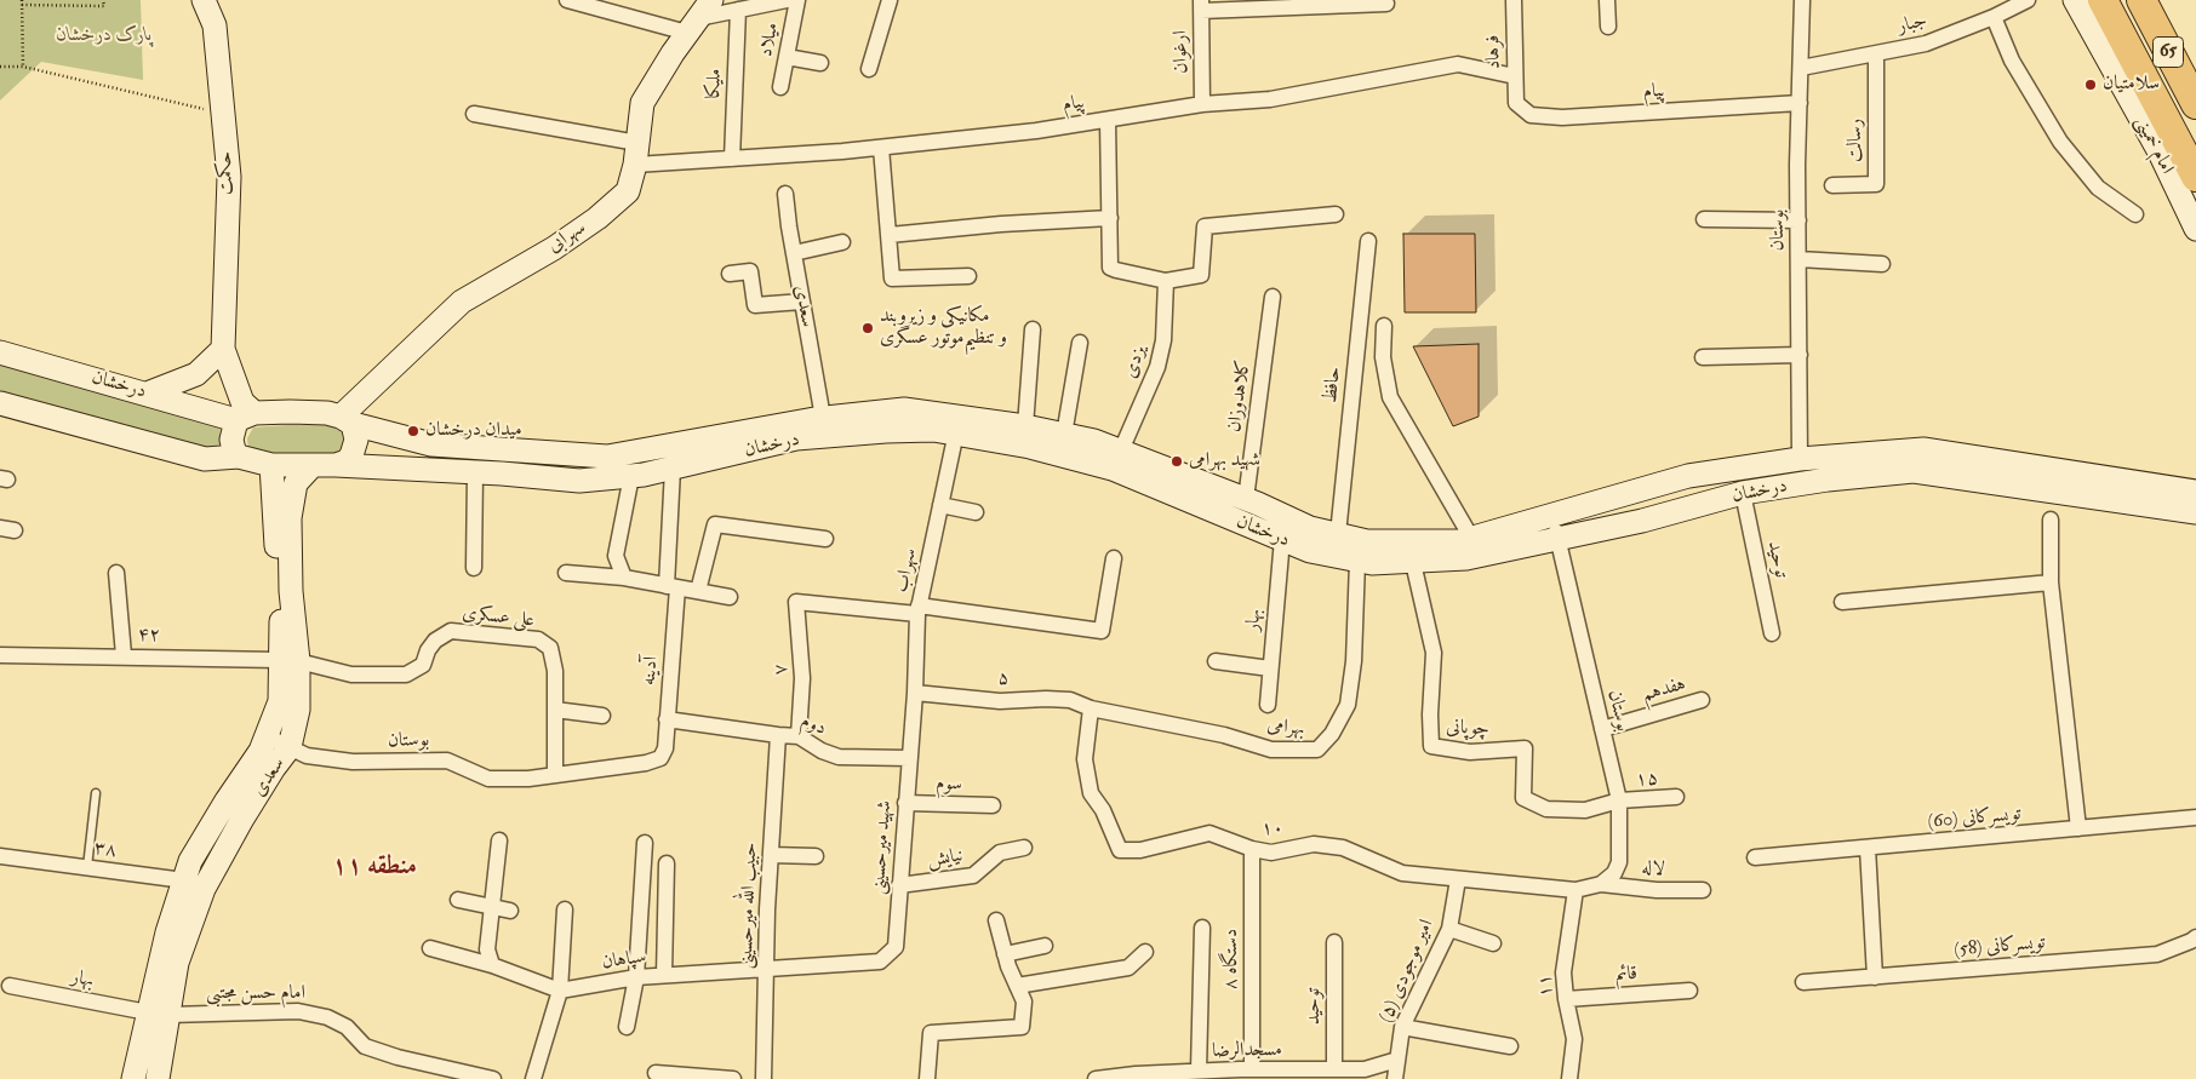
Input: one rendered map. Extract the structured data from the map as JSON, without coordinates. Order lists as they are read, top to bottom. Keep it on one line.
{"streets":{"highway":["65"],"main road":["امام خمینی","حکمت","سهرابی","سعدی","درخشان"],"street":["جبار","میلاد","ارغوان","فرهاد","ملیکا","پیام","رسالت","بوستان","یزدی","حافظ","کلاهدوزان","توحید","سهراب","علی عسکری","بهار","۴۲","۷","آدینه","۵","هفدهم","دوم","بهرامی","چوپانی","۱۵","سوم","تویسرکانی (60)","۱۰","شهید میرحسینی","۳۸","نیایش","لاله","حبیب الله میرحسینی","تویسرکانی (58)","۸ دستگاه","سپاهان","امیر موجودی (۵)","قائم","۱۱","امام حسن مجتبی","مسجدالرضا"]},"crossings":[["جبار","رسالت"],["جبار","بوستان"],["ارغوان","پیام"],["فرهاد","پیام"],["ملیکا","پیام"],["پیام","بوستان"],["پیام","سهرابی"],["بوستان","سعدی"],["بوستان","درخشان"],["بوستان","علی عسکری"],["بوستان","آدینه"],["بوستان","هفدهم"],["بوستان","چوپانی"],["بوستان","۱۵"],["بوستان","لاله"],["سهرابی","درخشان"],["سعدی","درخشان"],["سعدی","علی عسکری"],["سعدی","بهار"],["سعدی","۴۲"],["سعدی","۳۸"],["سعدی","امام حسن مجتبی"],["یزدی","درخشان"],["درخشان","حافظ"],["درخشان","کلاهدوزان"],["درخشان","توحید"],["درخشان","سهراب"],["درخشان","بهار"],["درخشان","آدینه"],["درخشان","بهرامی"],["درخشان","چوپانی"],["توحید","مسجدالرضا"],["سهراب","۷"],["سهراب","شهید میرحسینی"],["علی عسکری","۴۲"],["بهار","امام حسن مجتبی"],["۷","دوم"],["آدینه","دوم"],["۵","بهرامی"],["۵","۱۰"],["۵","شهید میرحسینی"],["دوم","شهید میرحسینی"],["دوم","حبیب الله میرحسینی"],["بهرامی","۱۰"],["چوپانی","۱۵"],["سوم","شهید میرحسینی"],["۱۰","۸ دستگاه"],["۱۰","امیر موجودی (۵)"],["۱۰","۱۱"],["شهید میرحسینی","نیایش"],["شهید میرحسینی","حبیب الله میرحسینی"],["شهید میرحسینی","سپاهان"],["حبیب الله میرحسینی","سپاهان"],["۸ دستگاه","مسجدالرضا"],["امیر موجودی (۵)","مسجدالرضا"],["قائم","۱۱"]],"districts":["منطقه ۱۱"],"parks":["پارک درخشان"],"places":["سلامتیان","مکانیکی و زیروبند و تنظیم‌موتور عسگری","میدان درخشان","شهید بهرامی"]}
